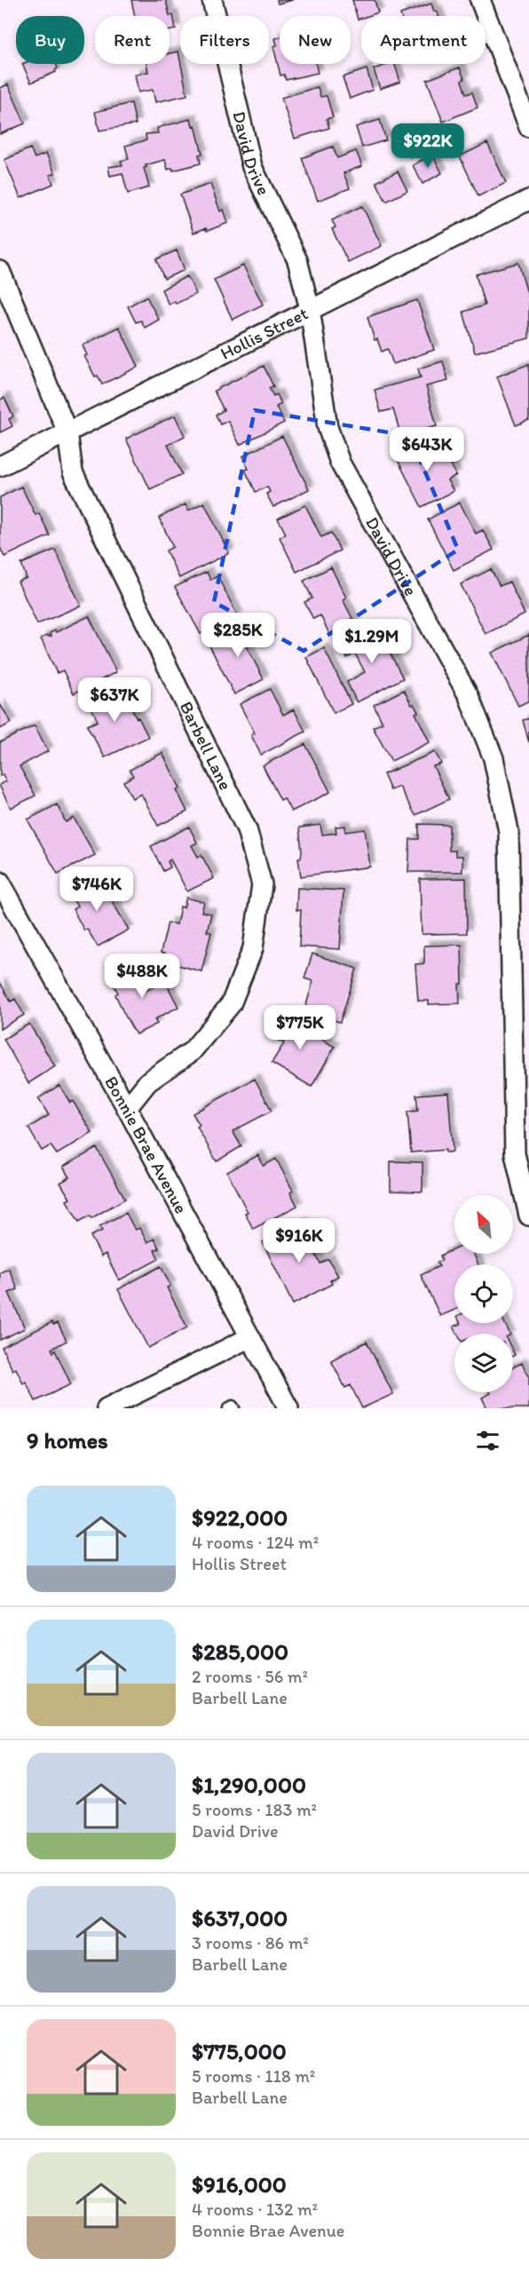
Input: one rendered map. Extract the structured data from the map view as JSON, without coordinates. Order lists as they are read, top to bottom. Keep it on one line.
{"streets":{"street":["David Drive","Hollis Street","Barbell Lane","Bonnie Brae Avenue"]},"crossings":[["David Drive","Hollis Street"],["Hollis Street","Barbell Lane"],["Barbell Lane","Bonnie Brae Avenue"]],"north":"top left","page":{"chip":["Buy","Rent","Filters","New","Apartment"],"price":["$922K","$643K","$285K","$1.29M","$637K","$746K","$488K","$775K","$916K"],"heading":"9 homes","list":[{"name":"$922,000","note":"4 rooms · 124 m² · Hollis Street"},{"name":"$285,000","note":"2 rooms · 56 m² · Barbell Lane"},{"name":"$1,290,000","note":"5 rooms · 183 m² · David Drive"},{"name":"$637,000","note":"3 rooms · 86 m² · Barbell Lane"},{"name":"$775,000","note":"5 rooms · 118 m² · Barbell Lane"},{"name":"$916,000","note":"4 rooms · 132 m² · Bonnie Brae Avenue"}]}}
